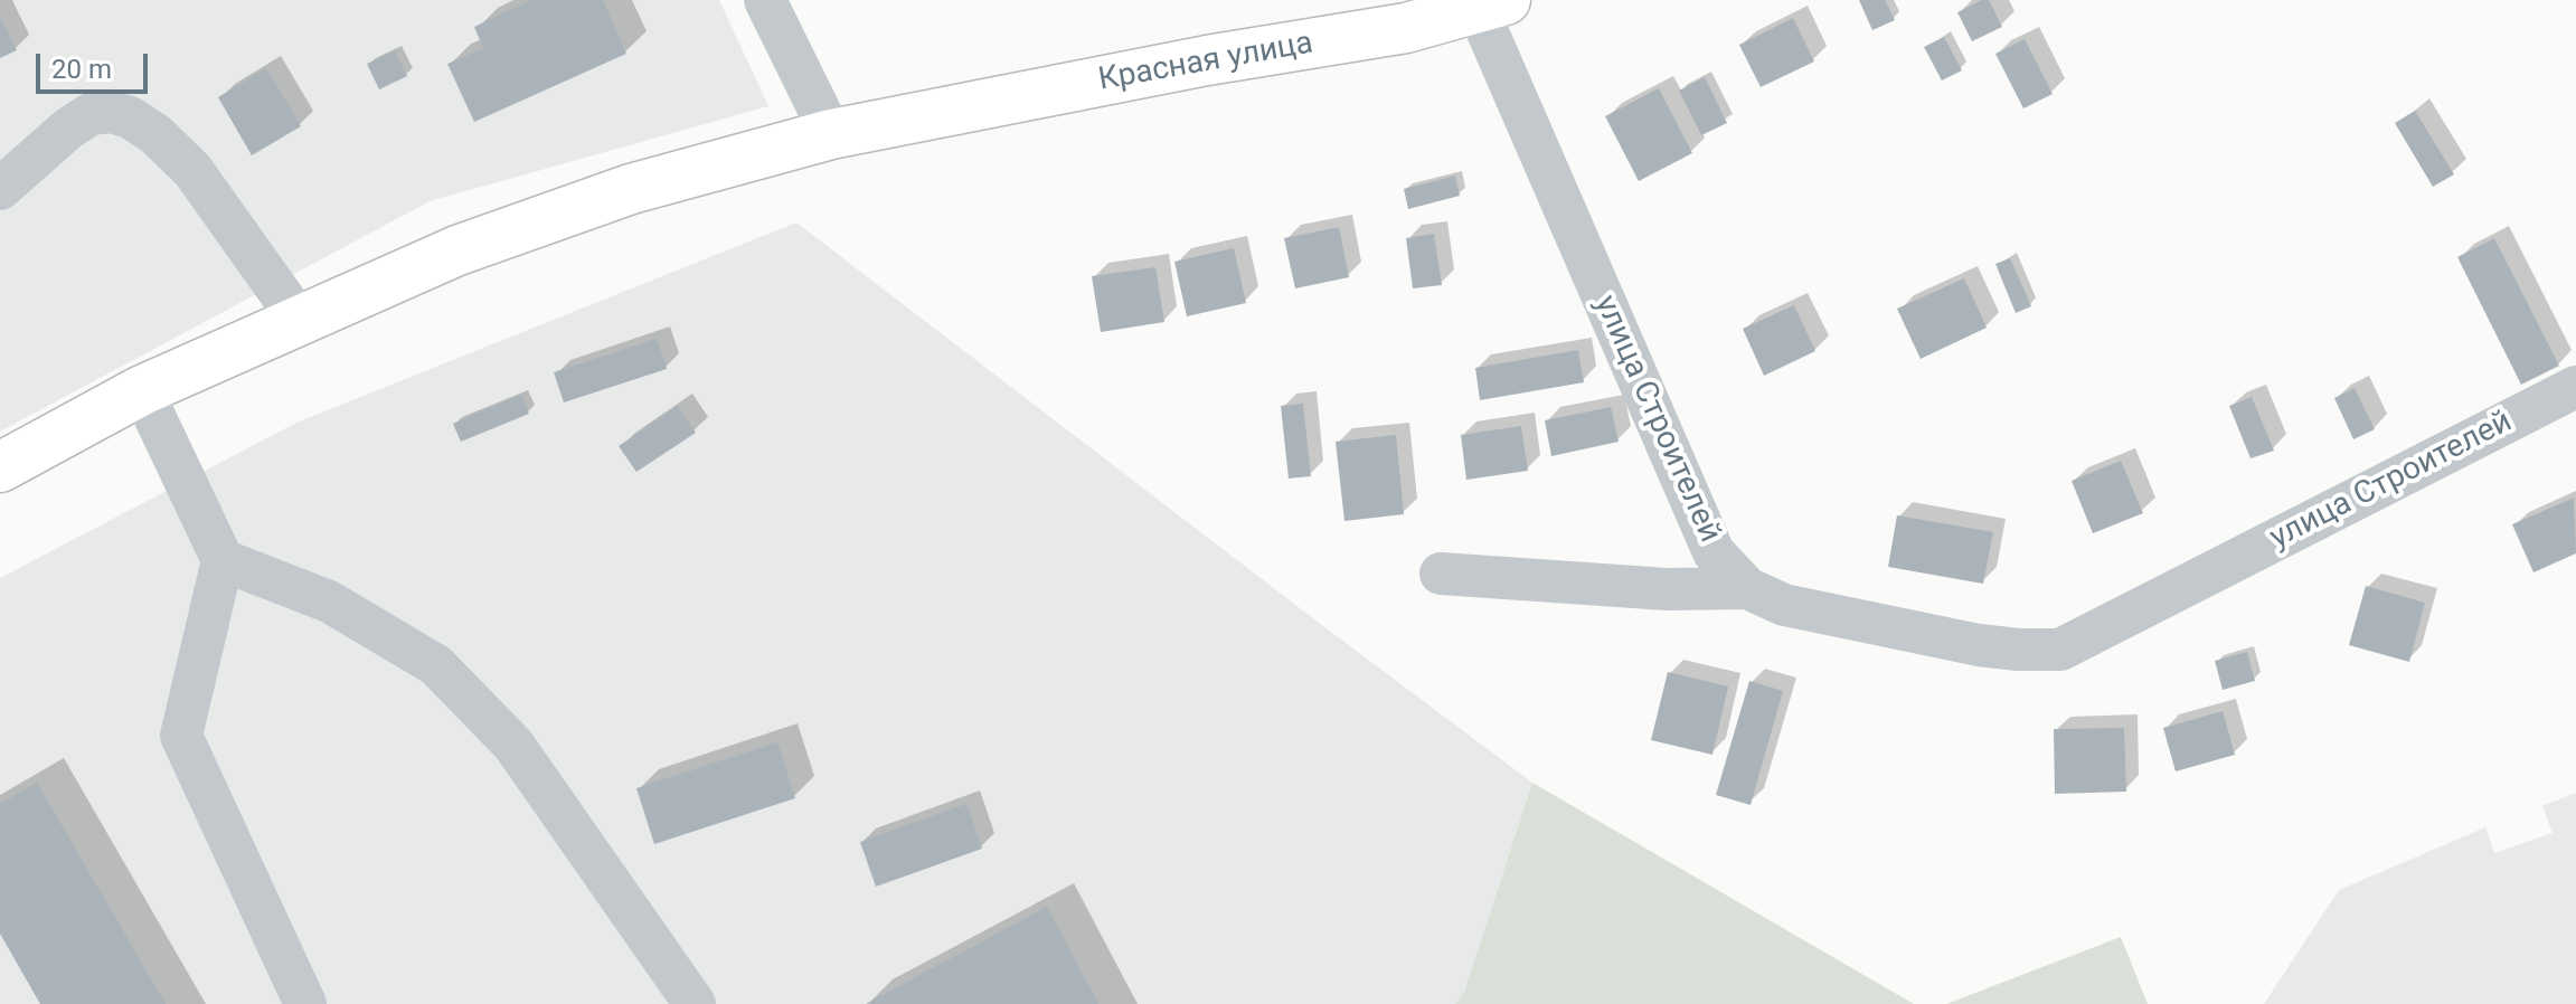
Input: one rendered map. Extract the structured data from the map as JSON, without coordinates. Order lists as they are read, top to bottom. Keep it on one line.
{"streets":{"main road":["Красная улица"],"street":["улица Строителей"]},"crossings":[["Красная улица","улица Строителей"]],"scale_bar":"20 m"}
